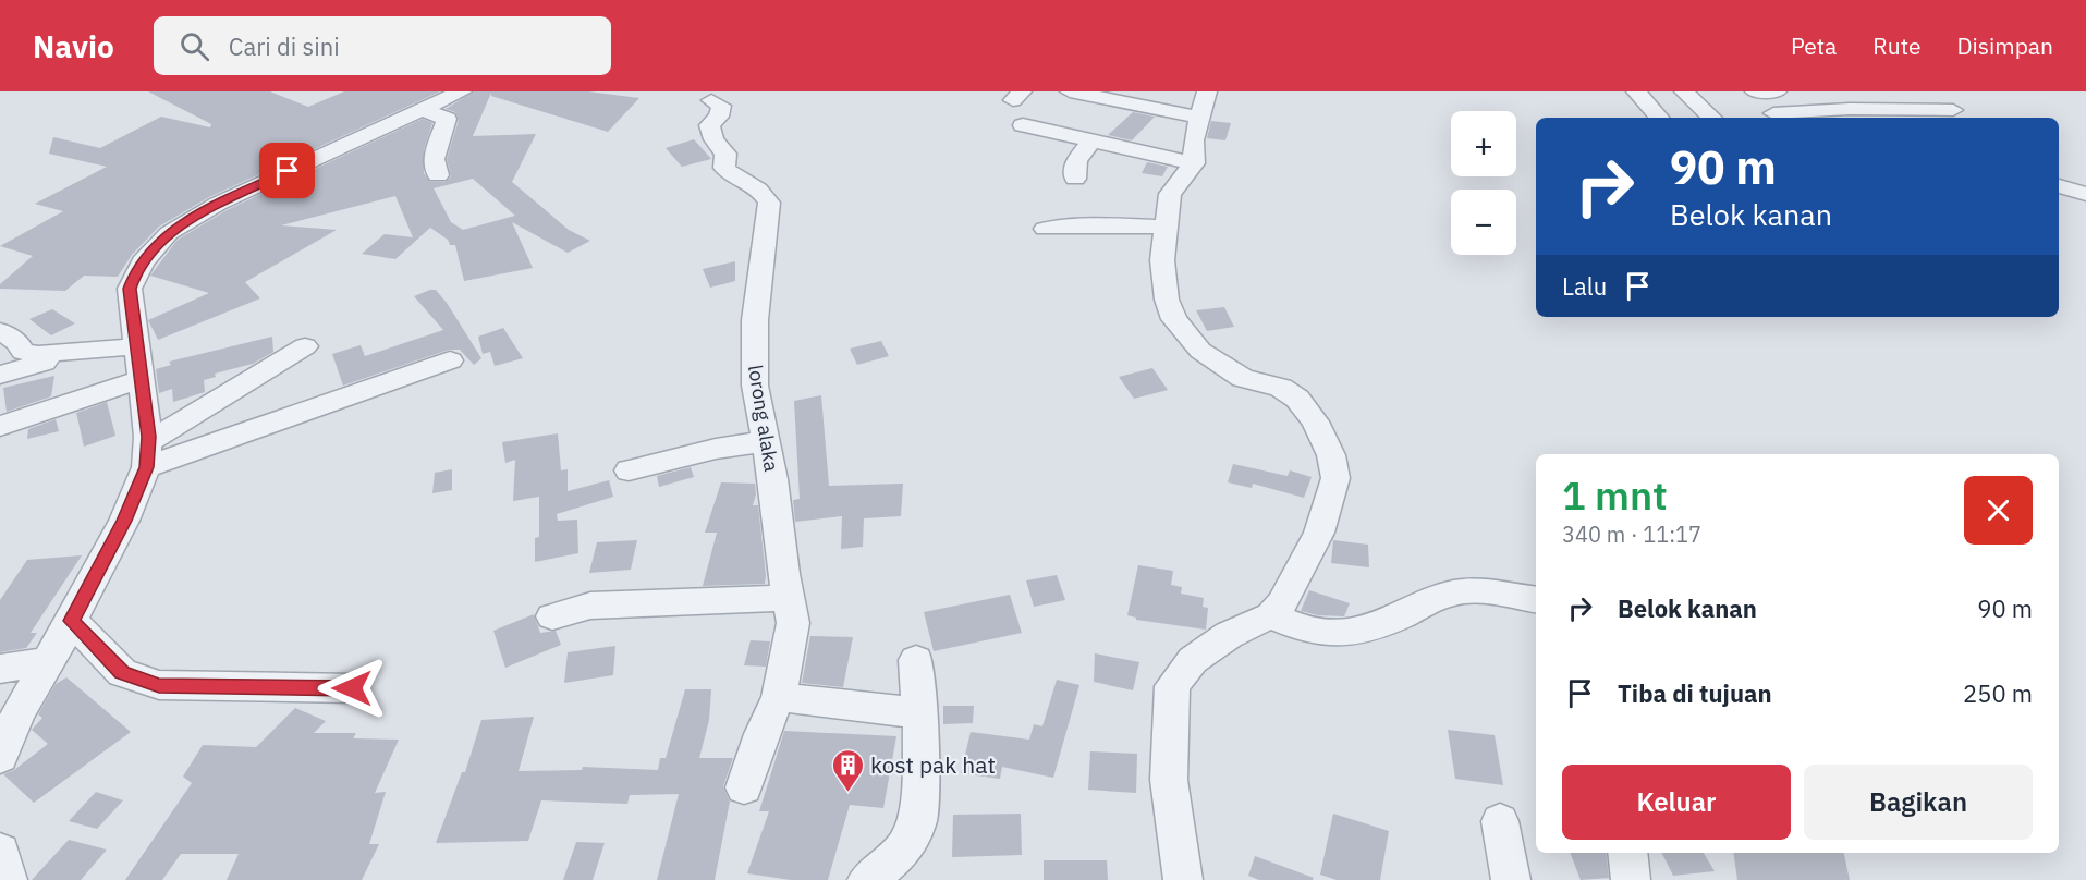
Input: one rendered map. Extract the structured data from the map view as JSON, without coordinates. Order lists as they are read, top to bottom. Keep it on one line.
{"streets":{"street":["lorong alaka"]},"places":{"building":["kost pak hat"]},"page":{"header":"Navio","search":"Cari di sini","nav":["Peta","Rute","Disimpan"],"map_buttons":["+","−"],"turn":["90 m","Belok kanan"],"then":"Lalu","heading":["1 mnt","340 m · 11:17"],"list":[{"name":"Belok kanan","value":"90 m"},{"name":"Tiba di tujuan","value":"250 m"}],"buttons":["Keluar","Bagikan"]}}
